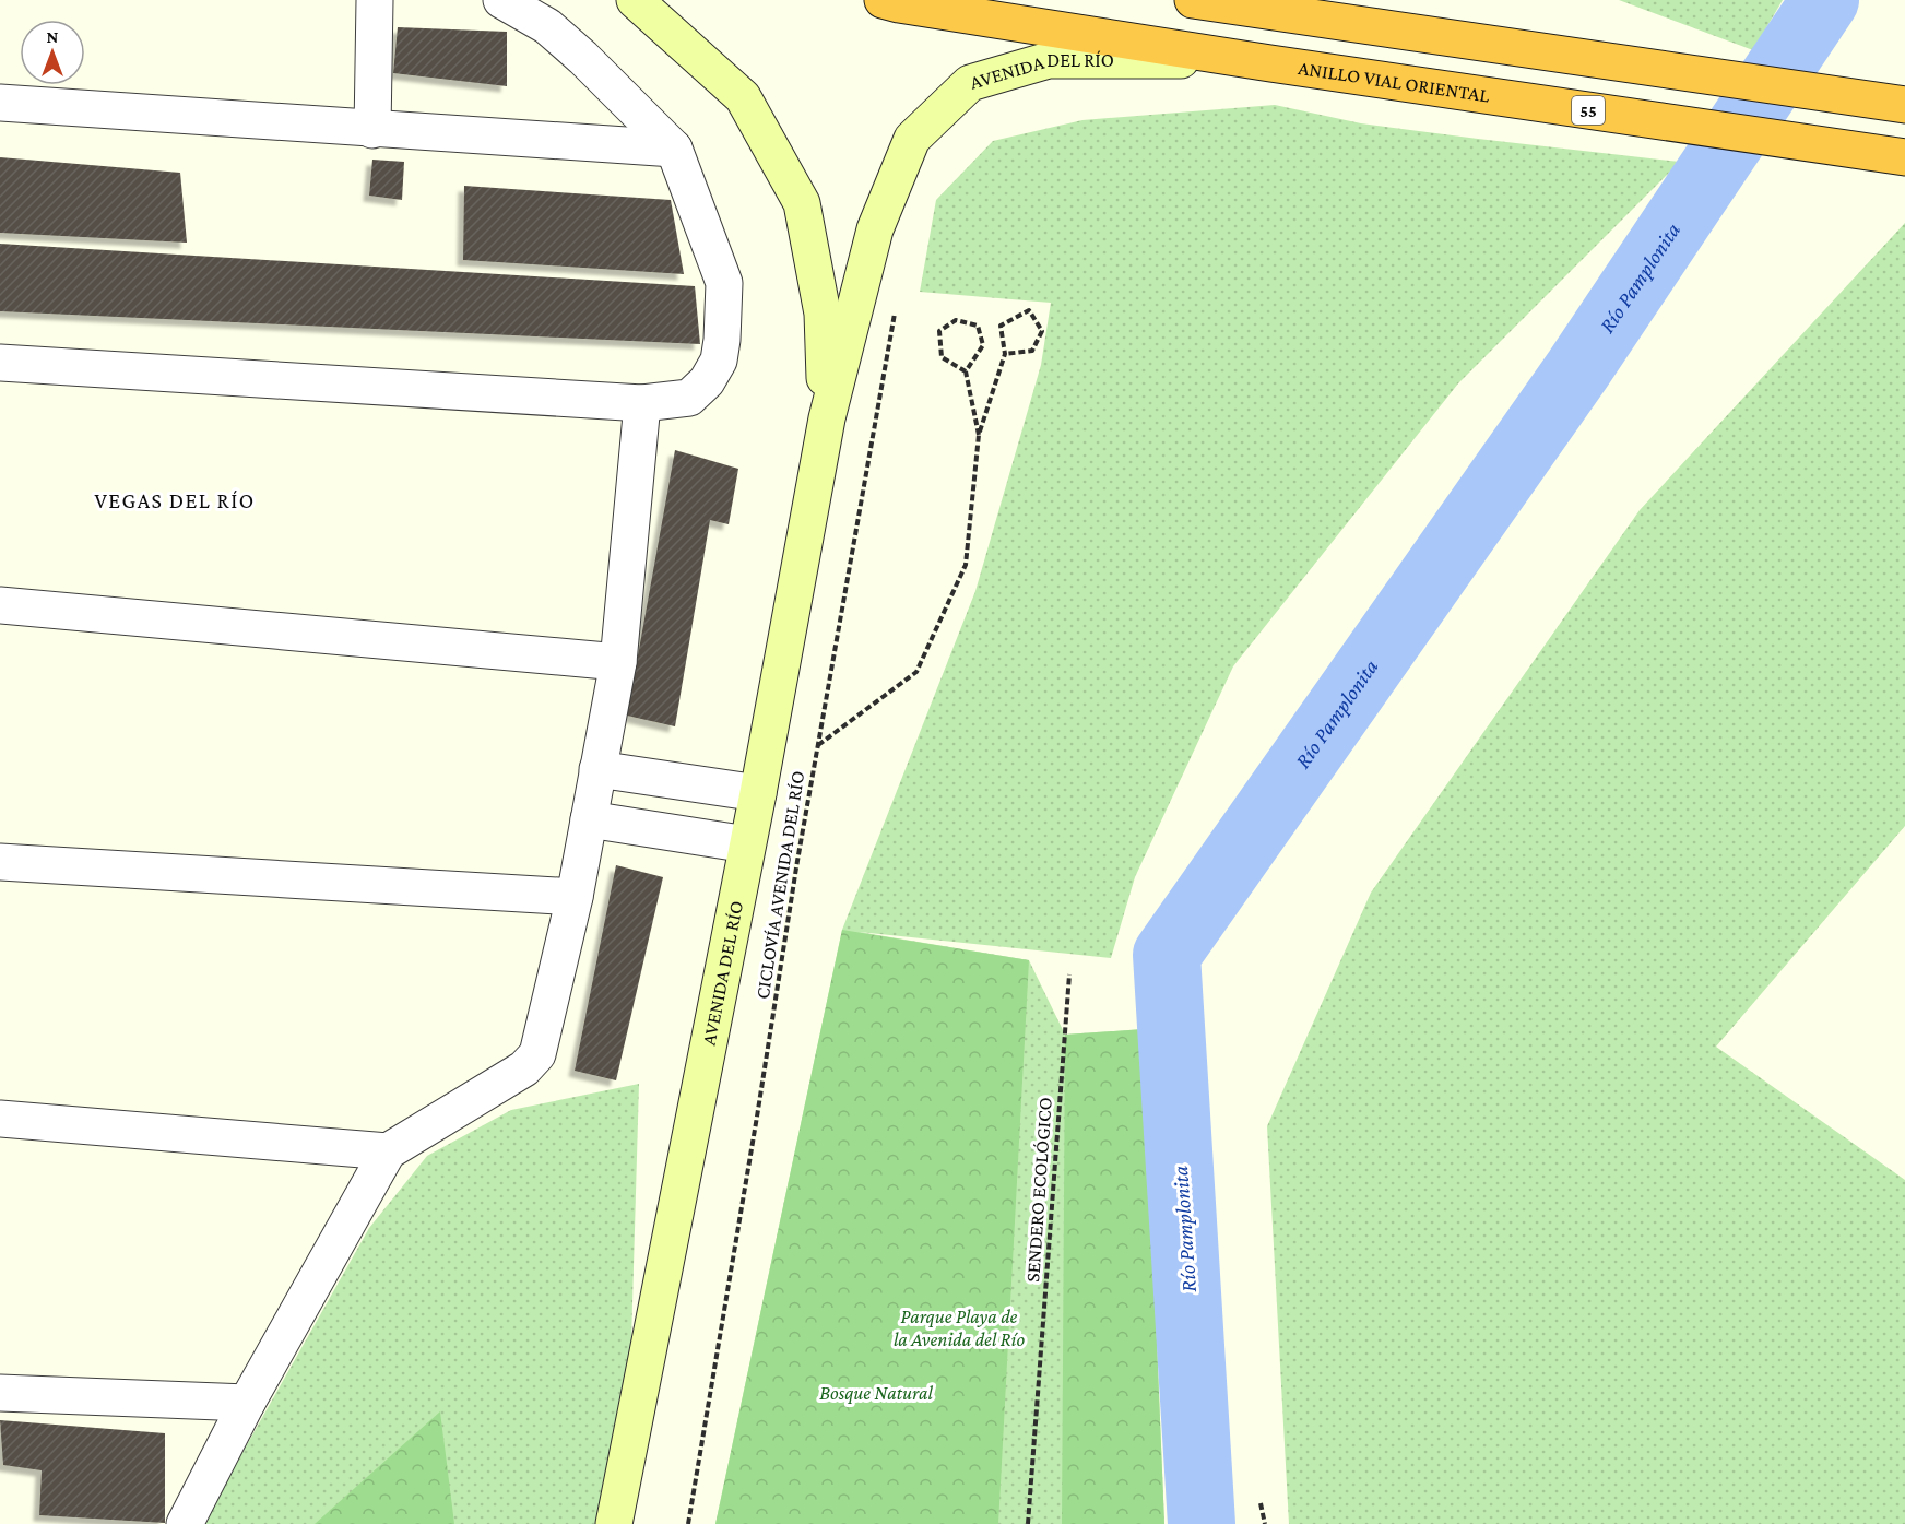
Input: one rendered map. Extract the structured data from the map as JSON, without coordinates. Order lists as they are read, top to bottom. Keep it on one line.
{"streets":{"highway":["ANILLO VIAL ORIENTAL","55"],"main road":["AVENIDA DEL RÍO"],"path":["CICLOVÍA AVENIDA DEL RÍO","SENDERO ECOLÓGICO"]},"crossings":[["AVENIDA DEL RÍO","ANILLO VIAL ORIENTAL"]],"districts":["VEGAS DEL RÍO"],"water":["Río Pamplonita"],"parks":["Parque Playa de la Avenida del Río","Bosque Natural"],"north":"top"}
